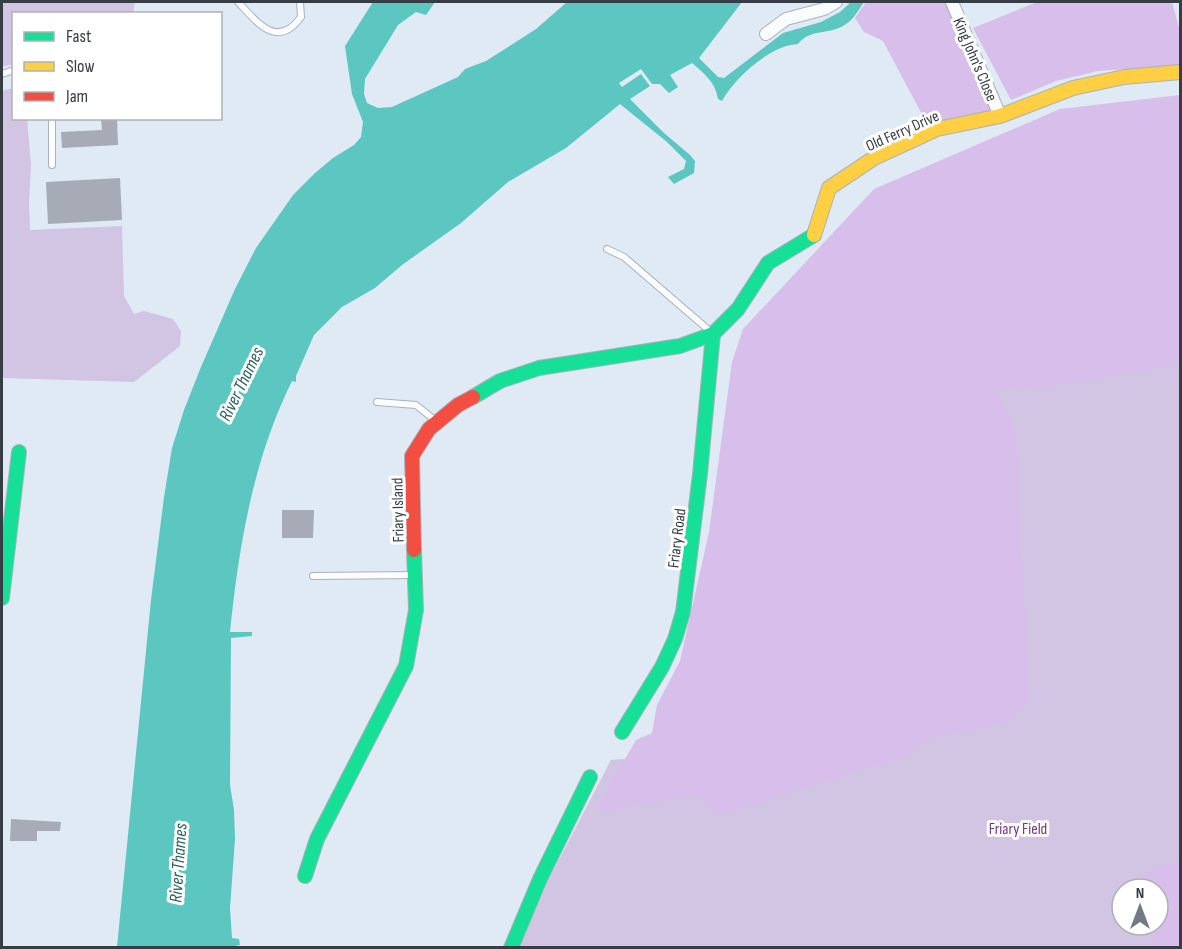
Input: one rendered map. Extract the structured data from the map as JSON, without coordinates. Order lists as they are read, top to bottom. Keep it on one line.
{"streets":{"street":["King John's Close","Old Ferry Drive","Friary Island","Friary Road"]},"crossings":[["King John's Close","Old Ferry Drive"],["Old Ferry Drive","Friary Island"],["Old Ferry Drive","Friary Road"],["Friary Island","Friary Road"]],"water":["River Thames"],"parks":["Friary Field"],"legend":["Fast","Slow","Jam"],"north":"top"}
